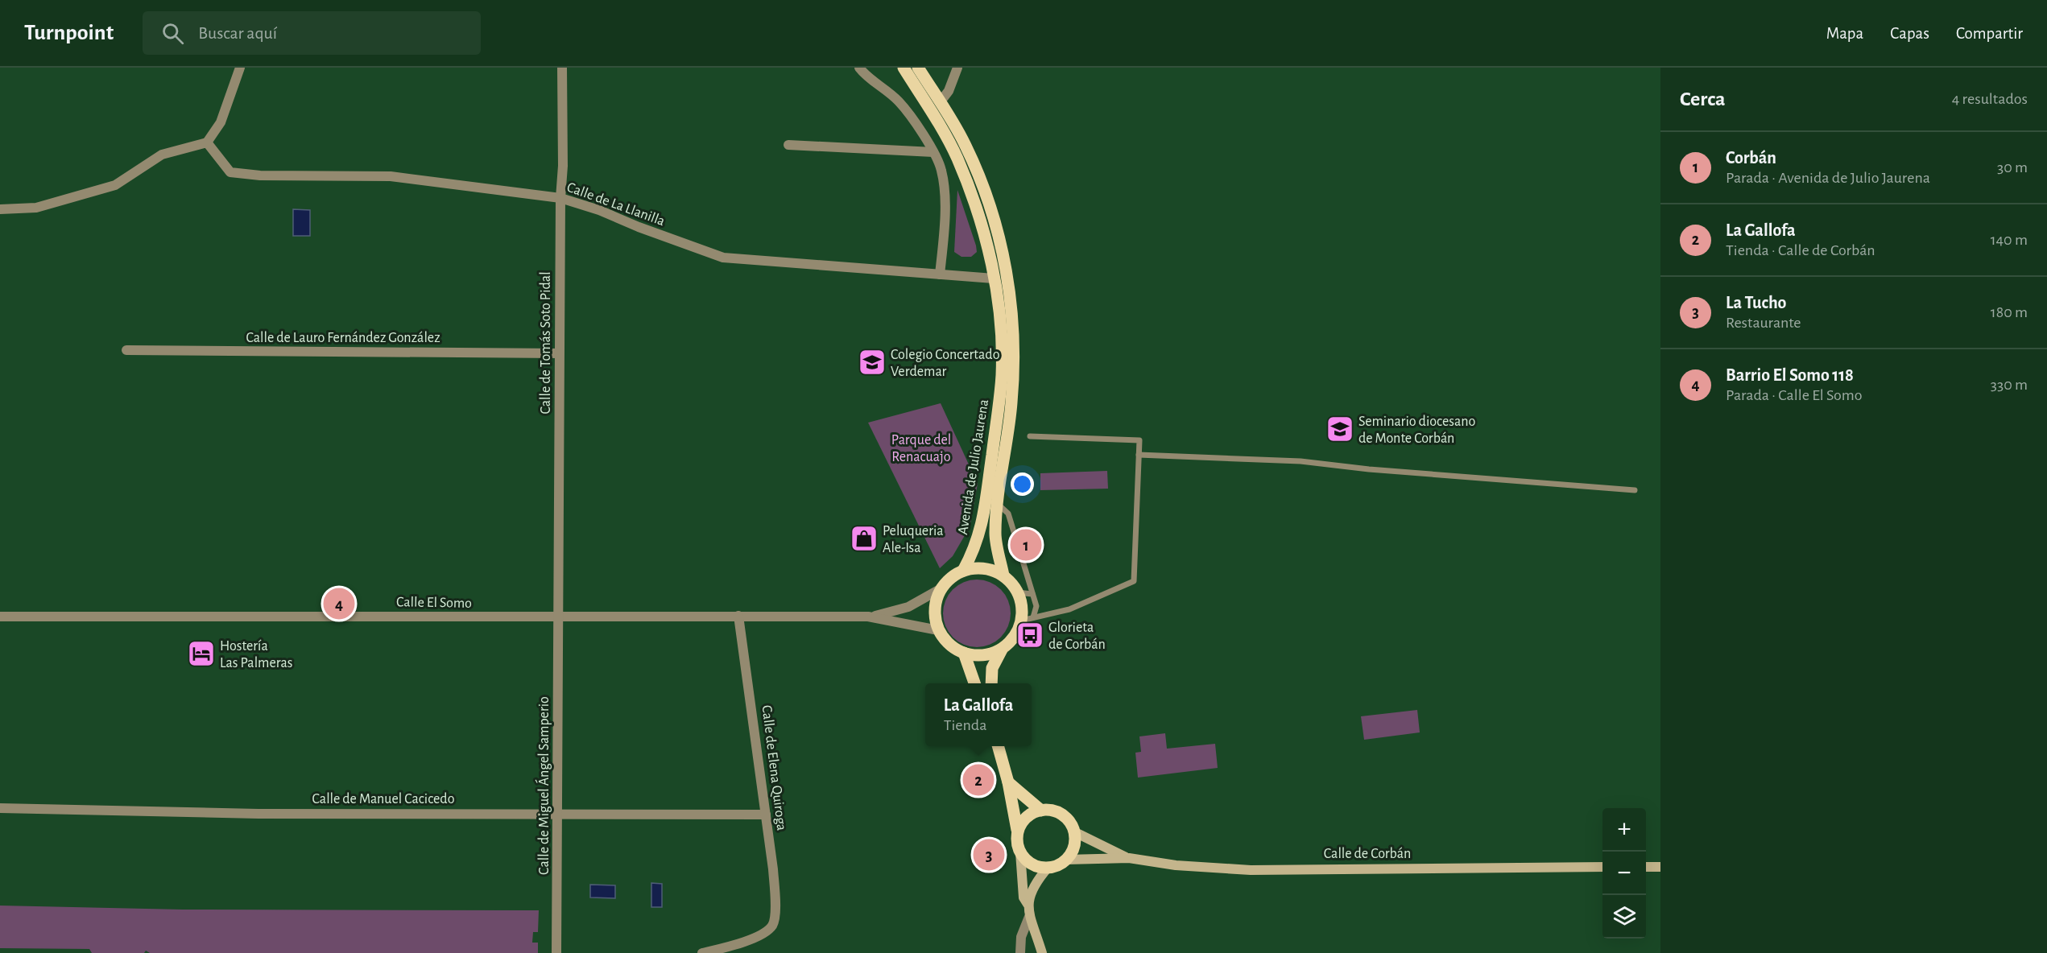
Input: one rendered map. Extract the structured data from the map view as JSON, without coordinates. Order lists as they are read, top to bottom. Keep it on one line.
{"streets":{"main road":["Avenida de Julio Jaurena","Calle de Corbán"],"street":["Calle de La Llanilla","Calle de Lauro Fernández González","Calle de Tomás Soto Pidal","Calle El Somo","Calle de Elena Quiroga","Calle de Miguel Ángel Samperio","Calle de Manuel Cacicedo"]},"crossings":[["Calle de La Llanilla","Calle de Tomás Soto Pidal"],["Calle de La Llanilla","Avenida de Julio Jaurena"],["Calle de Lauro Fernández González","Calle de Tomás Soto Pidal"],["Calle de Tomás Soto Pidal","Calle El Somo"],["Calle de Tomás Soto Pidal","Calle de Miguel Ángel Samperio"],["Avenida de Julio Jaurena","Calle El Somo"],["Calle El Somo","Calle de Elena Quiroga"],["Calle El Somo","Calle de Miguel Ángel Samperio"],["Calle de Elena Quiroga","Calle de Manuel Cacicedo"],["Calle de Miguel Ángel Samperio","Calle de Manuel Cacicedo"]],"parks":["Parque del Renacuajo"],"places":{"school or university":["Colegio Concertado Verdemar","Seminario diocesano de Monte Corbán"],"shop":["Peluqueria Ale-Isa"],"bus stop":["Glorieta de Corbán"],"hotel":["Hostería Las Palmeras"]},"page":{"header":"Turnpoint","search":"Buscar aquí","nav":["Mapa","Capas","Compartir"],"heading":["Cerca","4 resultados"],"list":[{"mark":"1","name":"Corbán","note":"Parada · Avenida de Julio Jaurena","value":"30 m"},{"mark":"2","name":"La Gallofa","note":"Tienda · Calle de Corbán","value":"140 m"},{"mark":"3","name":"La Tucho","note":"Restaurante","value":"180 m"},{"mark":"4","name":"Barrio El Somo 118","note":"Parada · Calle El Somo","value":"330 m"}],"pins":["1","4","2","3"],"popup":["La Gallofa","Tienda"],"map_buttons":["+","−"]}}
